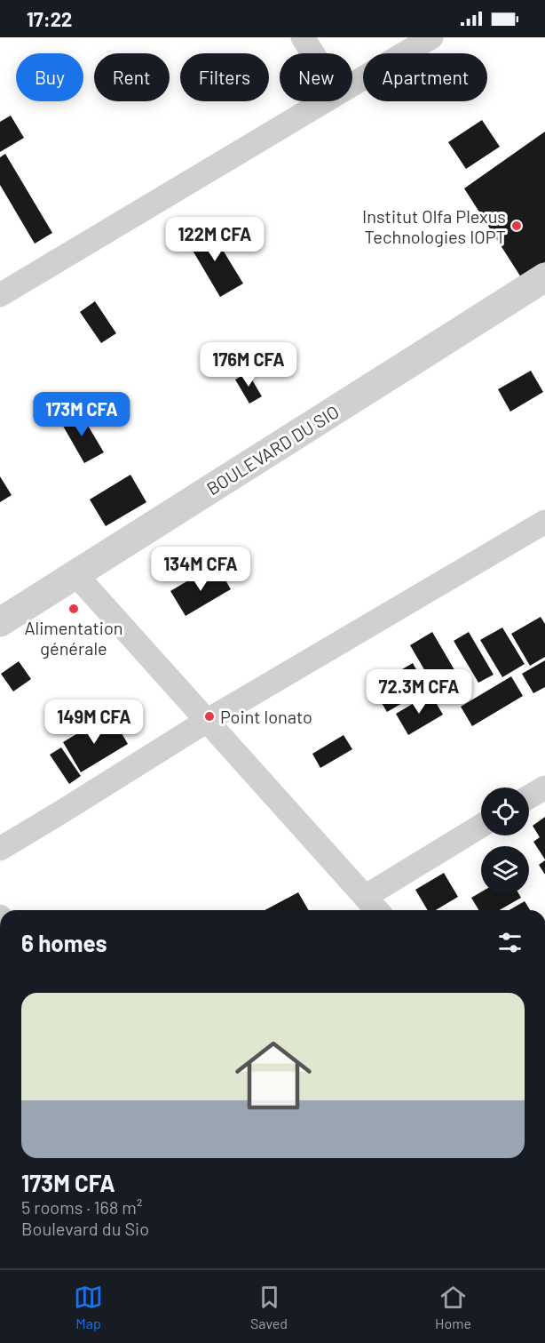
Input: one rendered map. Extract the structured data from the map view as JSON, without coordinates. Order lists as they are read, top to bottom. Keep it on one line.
{"streets":{"street":["BOULEVARD DU SIO"]},"places":["Institut Olfa Plexus Technologies IOPT","Alimentation générale","Point lonato"],"page":{"status":"17:22","chip":["Buy","Rent","Filters","New","Apartment"],"price":["122M CFA","176M CFA","173M CFA","134M CFA","72.3M CFA","149M CFA"],"heading":"6 homes","list":[{"name":"173M CFA","note":"5 rooms · 168 m² · Boulevard du Sio"}],"tabs":["Map","Saved","Home"]}}
